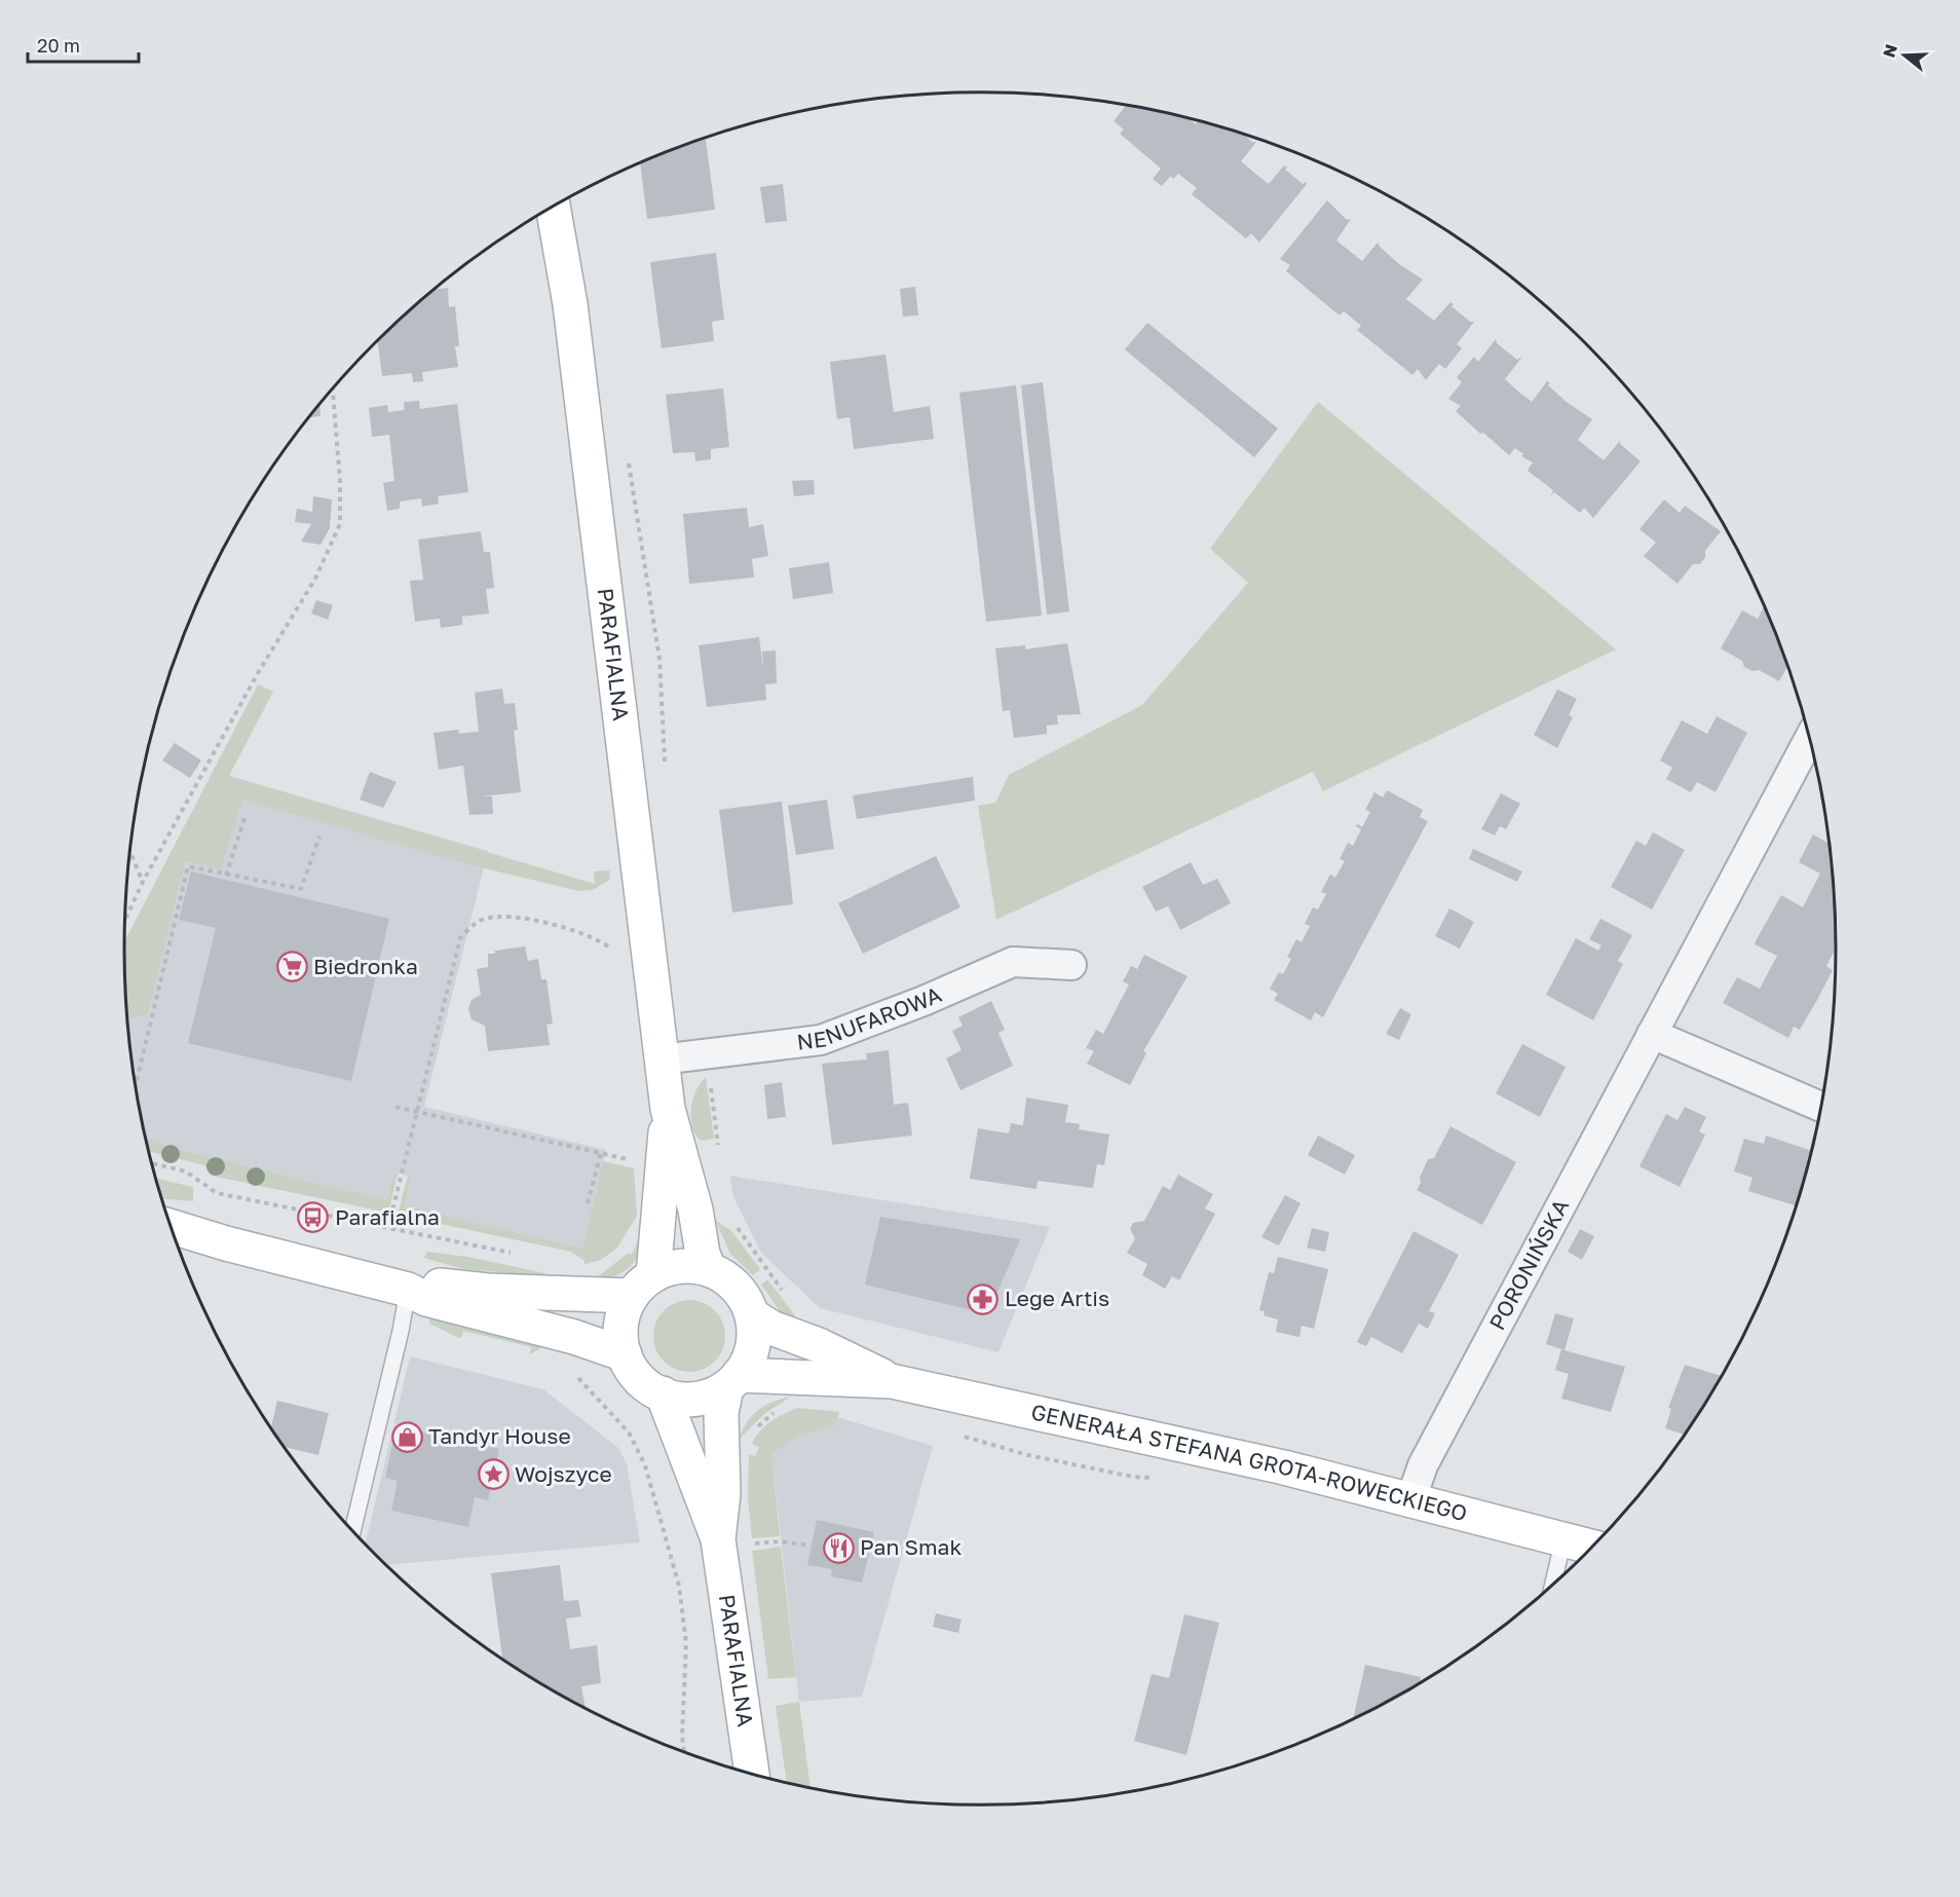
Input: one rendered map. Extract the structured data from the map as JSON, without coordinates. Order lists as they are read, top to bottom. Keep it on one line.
{"streets":{"street":["PARAFIALNA","NENUFAROWA","PORONIŃSKA","GENERAŁA STEFANA GROTA-ROWECKIEGO"]},"crossings":[["PARAFIALNA","NENUFAROWA"],["PARAFIALNA","GENERAŁA STEFANA GROTA-ROWECKIEGO"],["PORONIŃSKA","GENERAŁA STEFANA GROTA-ROWECKIEGO"]],"places":{"supermarket":["Biedronka"],"bus stop":["Parafialna"],"pharmacy":["Lege Artis"],"shop":["Tandyr House"],"place":["Wojszyce"],"restaurant":["Pan Smak"]},"scale_bar":"20 m","north":"left"}
